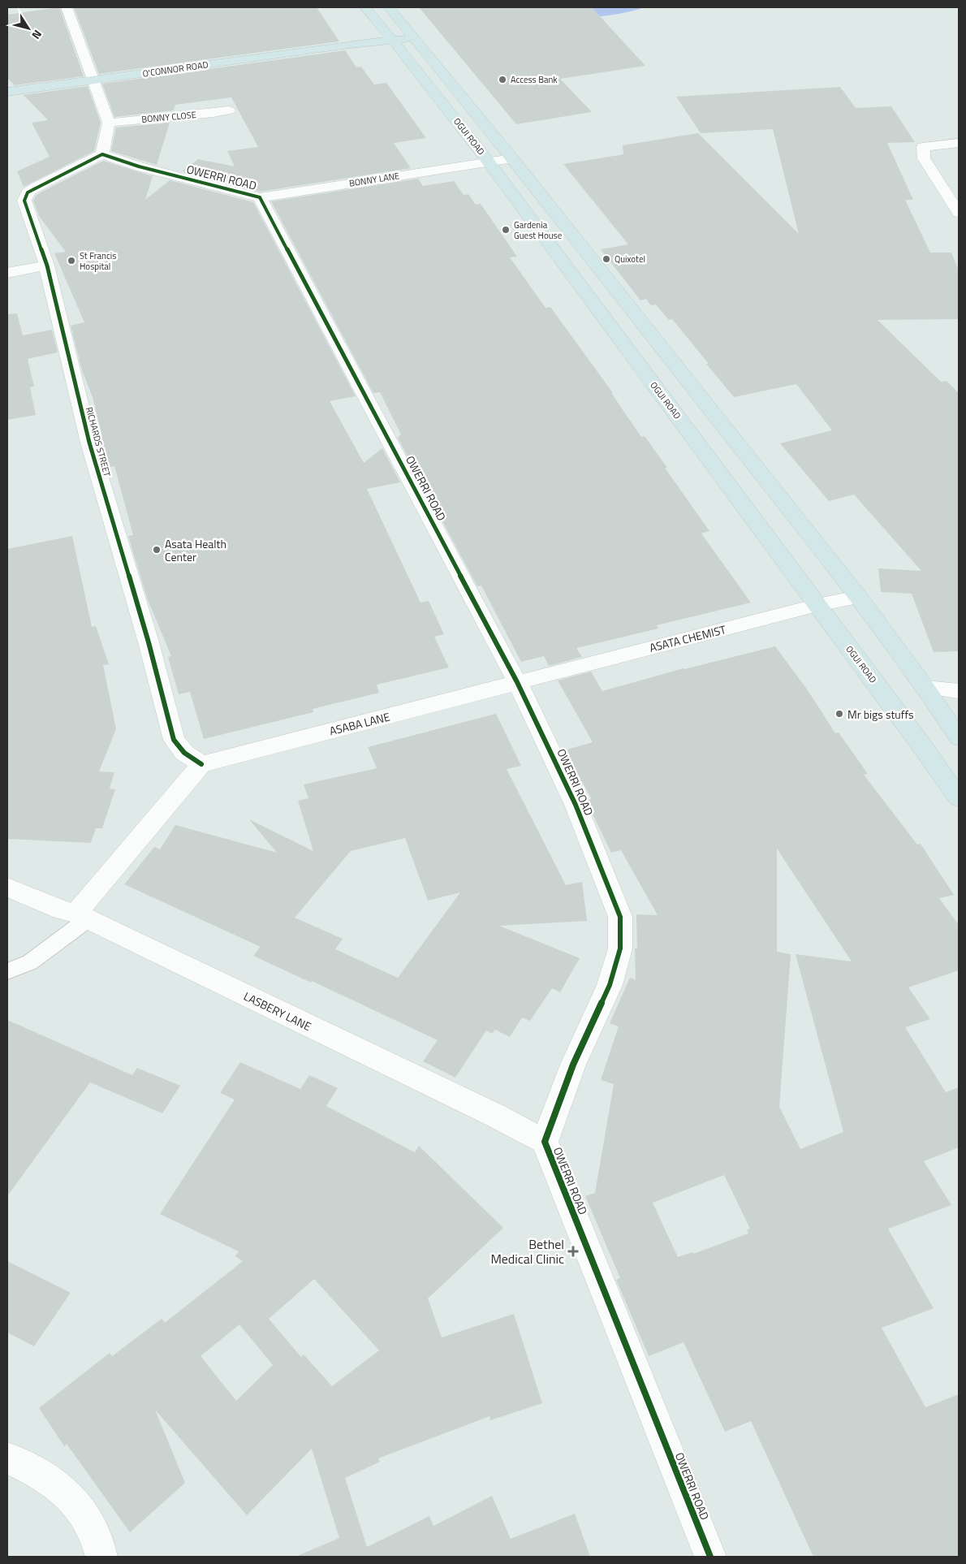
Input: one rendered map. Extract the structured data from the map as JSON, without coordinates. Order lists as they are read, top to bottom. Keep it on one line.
{"streets":{"main road":["O'CONNOR ROAD","OGUI ROAD"],"street":["BONNY CLOSE","OWERRI ROAD","BONNY LANE","RICHARDS STREET","ASATA CHEMIST","ASABA LANE","LASBERY LANE"]},"crossings":[["OGUI ROAD","BONNY LANE"],["OGUI ROAD","ASATA CHEMIST"],["OWERRI ROAD","BONNY LANE"],["OWERRI ROAD","RICHARDS STREET"],["OWERRI ROAD","ASATA CHEMIST"],["OWERRI ROAD","ASABA LANE"],["OWERRI ROAD","LASBERY LANE"],["RICHARDS STREET","ASABA LANE"],["ASATA CHEMIST","ASABA LANE"]],"places":{"other":["Access Bank","Gardenia Guest House","Quixotel","St Francis Hospital","Asata Health Center","Mr bigs stuffs"],"health":["Bethel Medical Clinic"]},"north":"bottom right"}
